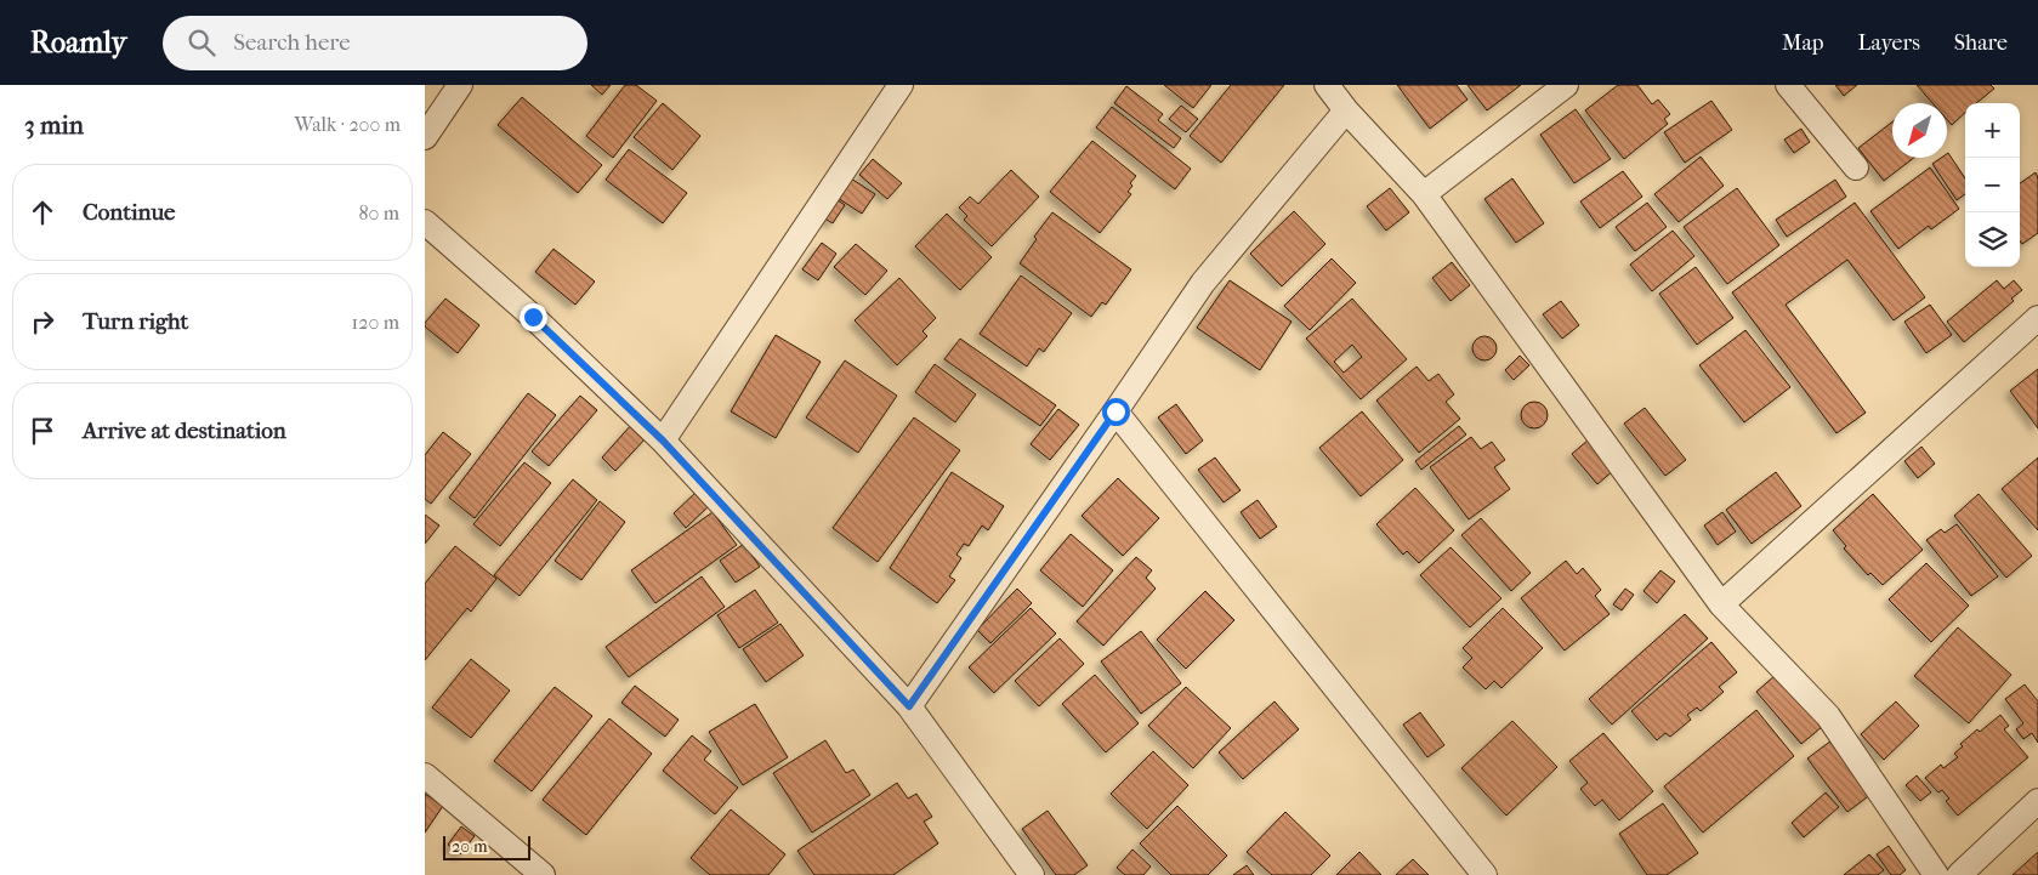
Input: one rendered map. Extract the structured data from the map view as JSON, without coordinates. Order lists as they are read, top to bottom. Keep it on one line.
{"scale_bar":"20 m","north":"bottom left","page":{"header":"Roamly","search":"Search here","nav":["Map","Layers","Share"],"heading":["3 min","Walk · 200 m"],"map_buttons":["+","−"],"list":[["Continue","80 m"],["Turn right","120 m"],"Arrive at destination"],"scale":"20 m"}}
